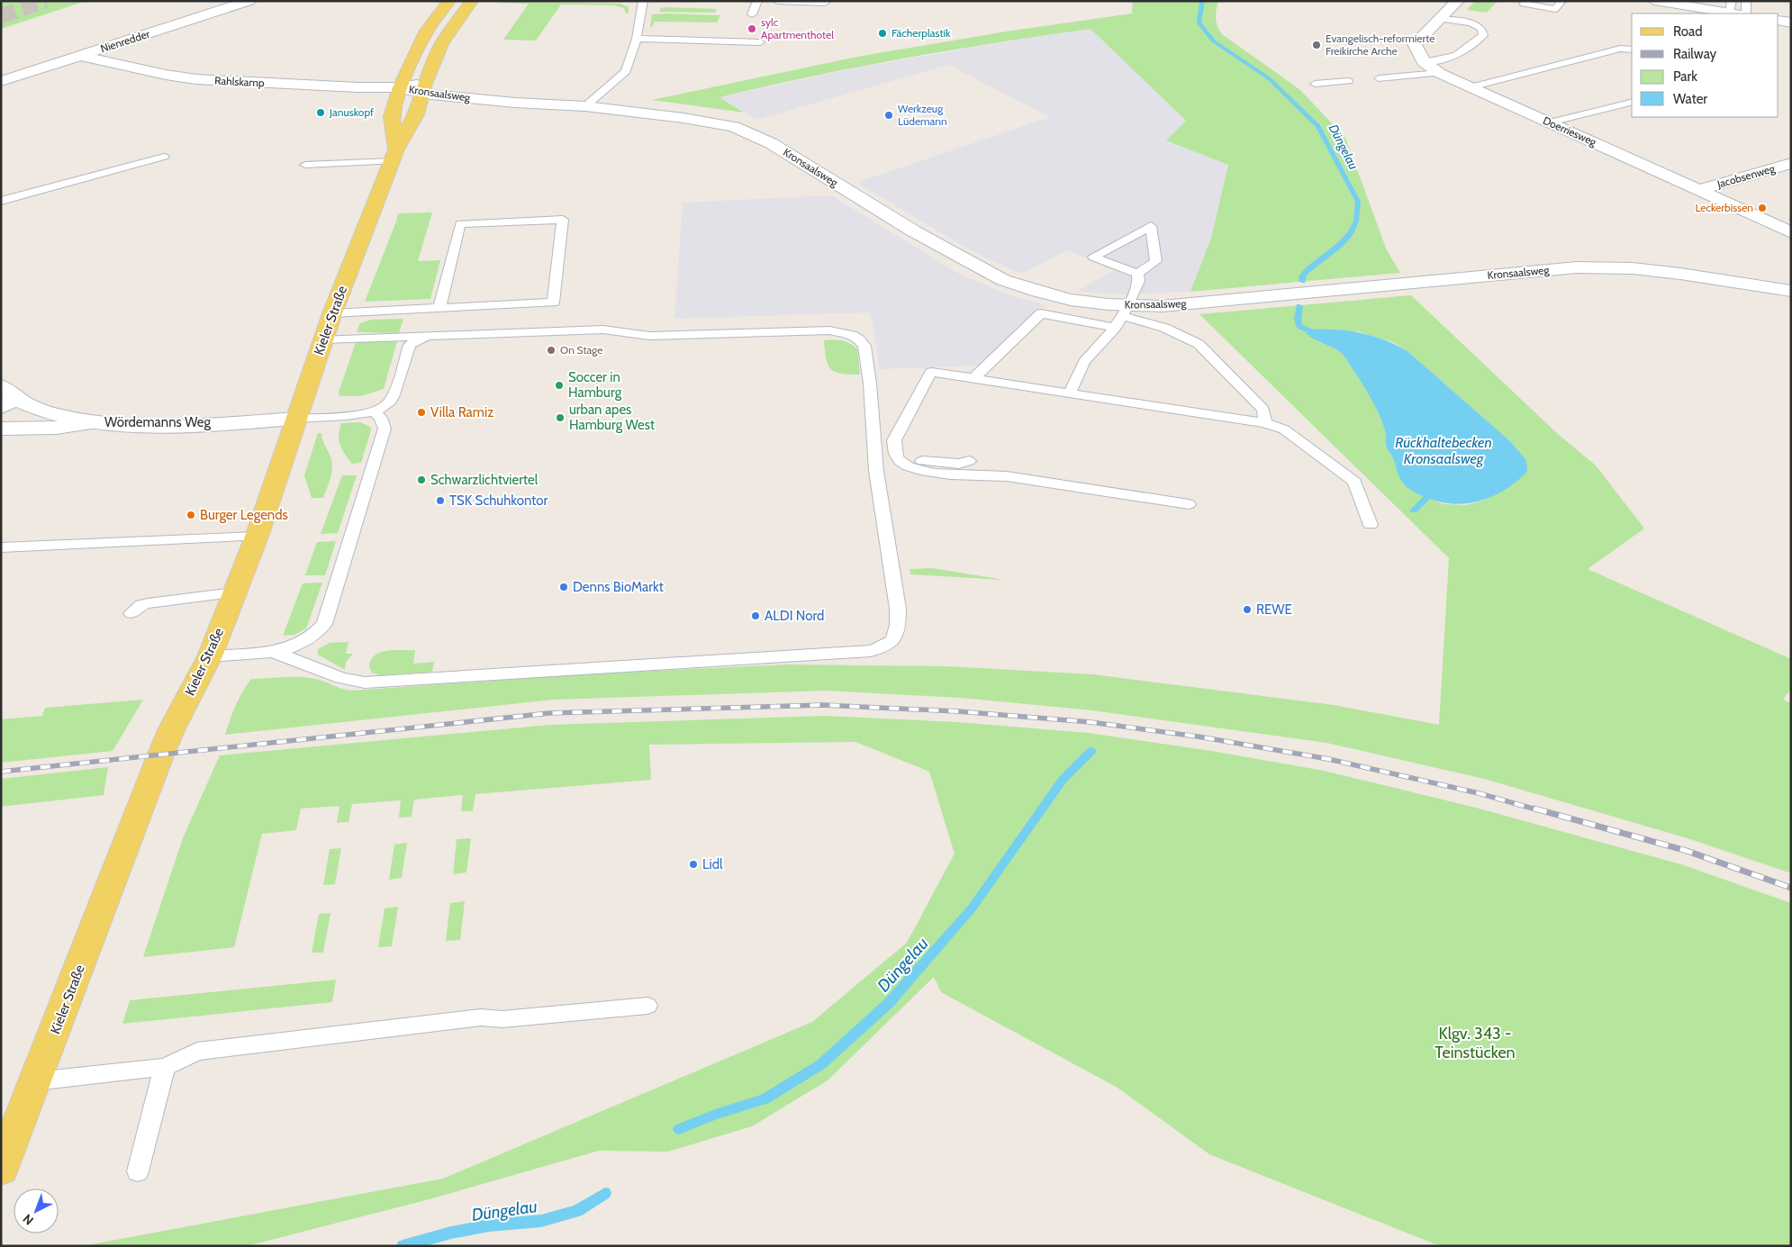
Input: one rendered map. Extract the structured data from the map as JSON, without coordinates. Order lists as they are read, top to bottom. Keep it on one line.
{"streets":{"main road":["Kieler Straße"],"street":["Nienredder","Rahlskamp","Kronsaalsweg","Doerriesweg","Jacobsenweg","Wördemanns Weg"]},"crossings":[["Nienredder","Rahlskamp"],["Rahlskamp","Kronsaalsweg"],["Rahlskamp","Kieler Straße"],["Kronsaalsweg","Kieler Straße"],["Doerriesweg","Jacobsenweg"],["Kieler Straße","Wördemanns Weg"]],"water":["Düngelau","Rückhaltebecken Kronsaalsweg"],"parks":["Klgv. 343 - Teinstücken"],"places":["sylc Apartmenthotel","Fächerplastik","Evangelisch-reformierte Freikirche Arche","Januskopf","Werkzeug Lüdemann","Leckerbissen","On Stage","Soccer in Hamburg","Villa Ramiz","urban apes Hamburg West","Schwarzlichtviertel","TSK Schuhkontor","Burger Legends","Denns BioMarkt","REWE","ALDI Nord","Lidl"],"legend":["Road","Railway","Park","Water"],"north":"bottom left"}
